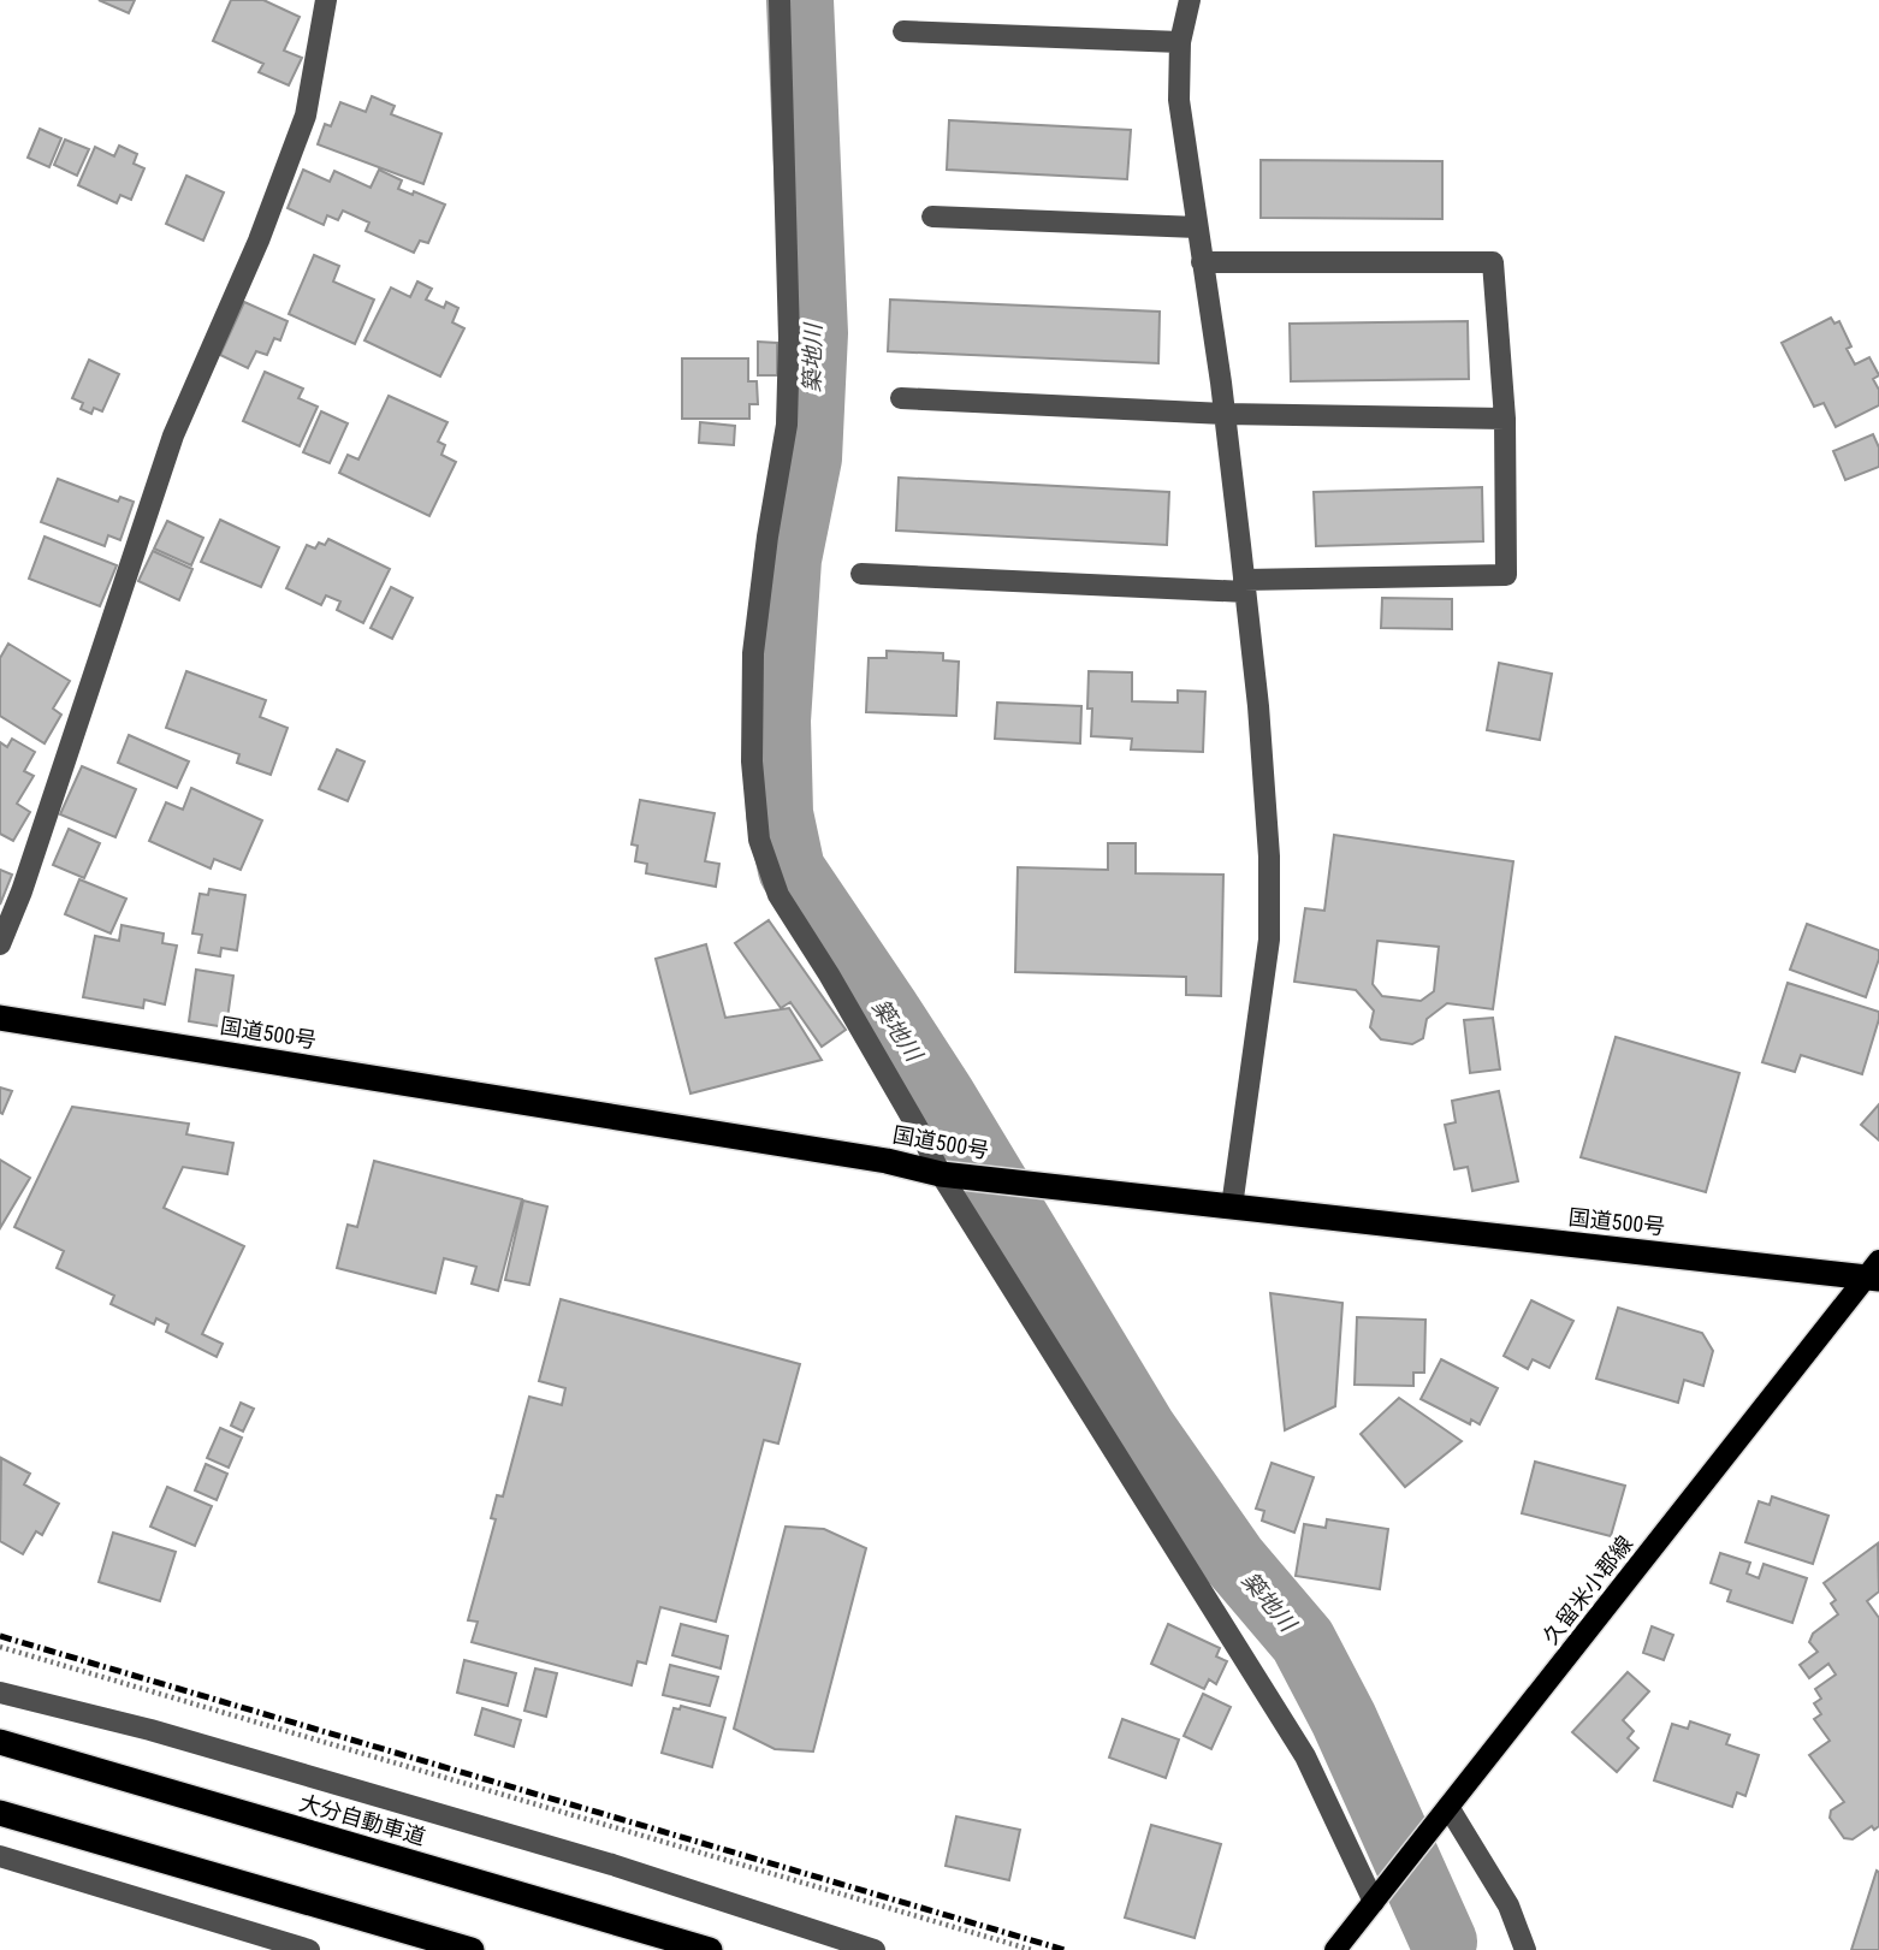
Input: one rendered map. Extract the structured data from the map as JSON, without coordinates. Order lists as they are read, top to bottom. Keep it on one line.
{"streets":{"highway":["国道500号","大分自動車道"],"main road":["久留米小郡線"]},"crossings":[["国道500号","久留米小郡線"]],"water":["築地川"]}
